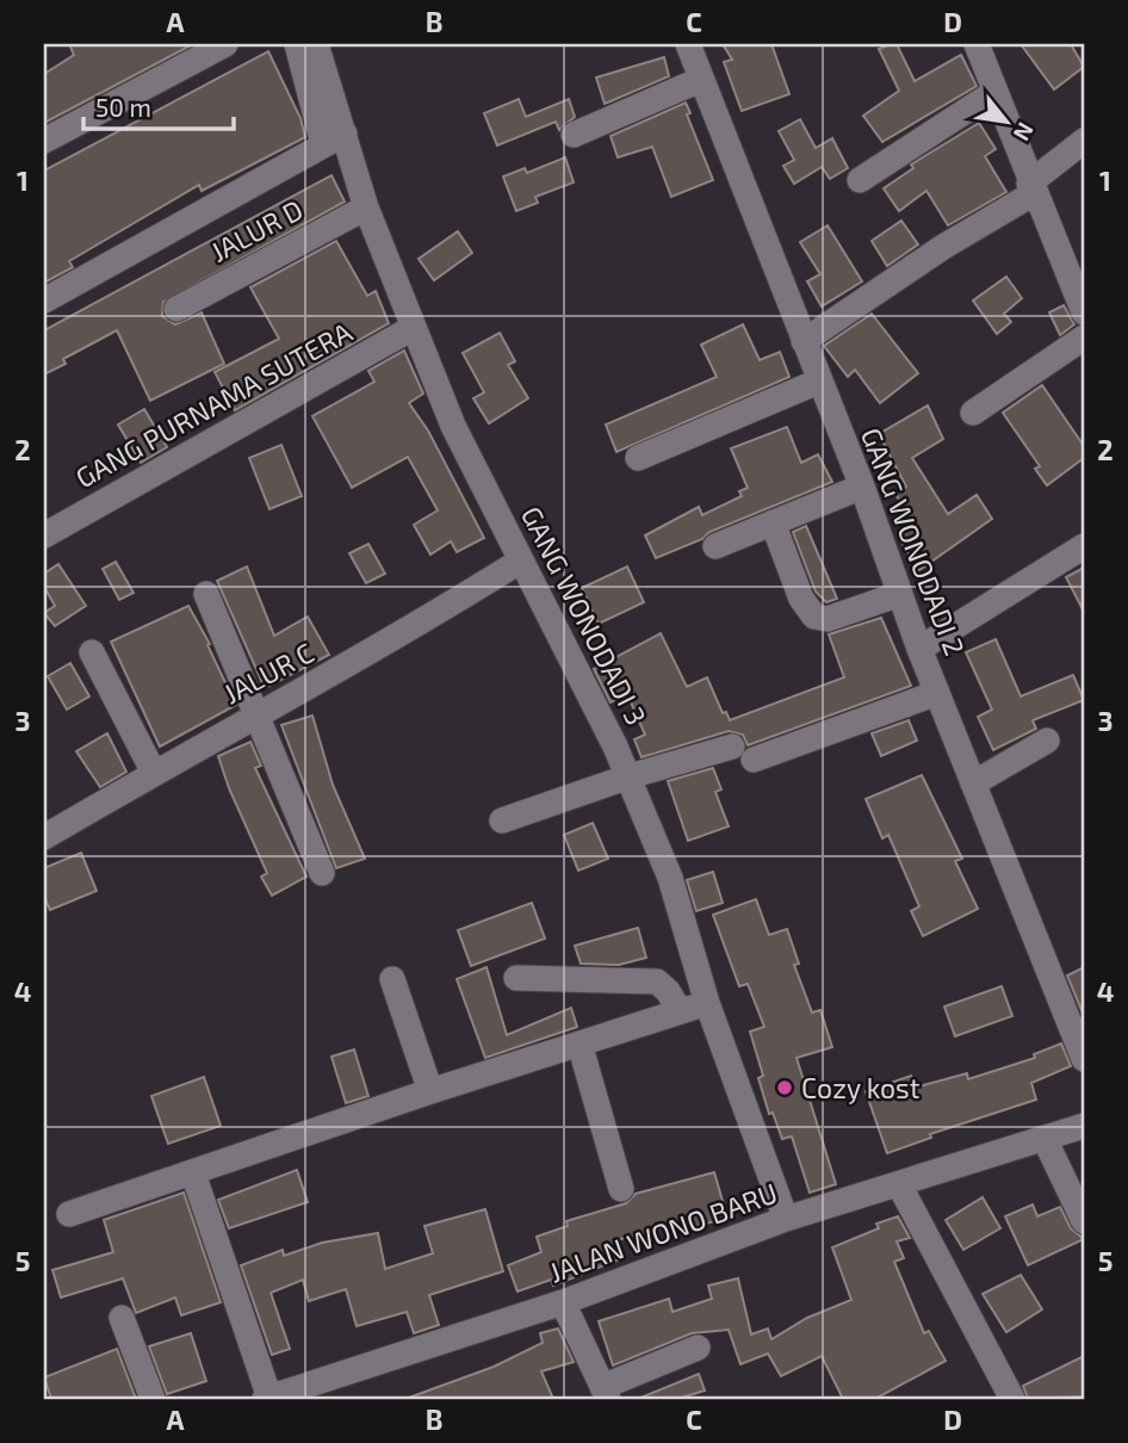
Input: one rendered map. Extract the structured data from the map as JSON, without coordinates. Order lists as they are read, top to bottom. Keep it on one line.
{"streets":{"street":["JALUR D","GANG PURNAMA SUTERA","GANG WONODADI 2","GANG WONODADI 3","JALUR C","JALAN WONO BARU"]},"crossings":[["JALUR D","GANG WONODADI 3"],["GANG PURNAMA SUTERA","GANG WONODADI 3"],["GANG WONODADI 3","JALUR C"],["GANG WONODADI 3","JALAN WONO BARU"]],"places":["Cozy kost"],"scale_bar":"50 m","north":"bottom right","grid":{"columns":["A","B","C","D"],"rows":["1","2","3","4","5"]}}
